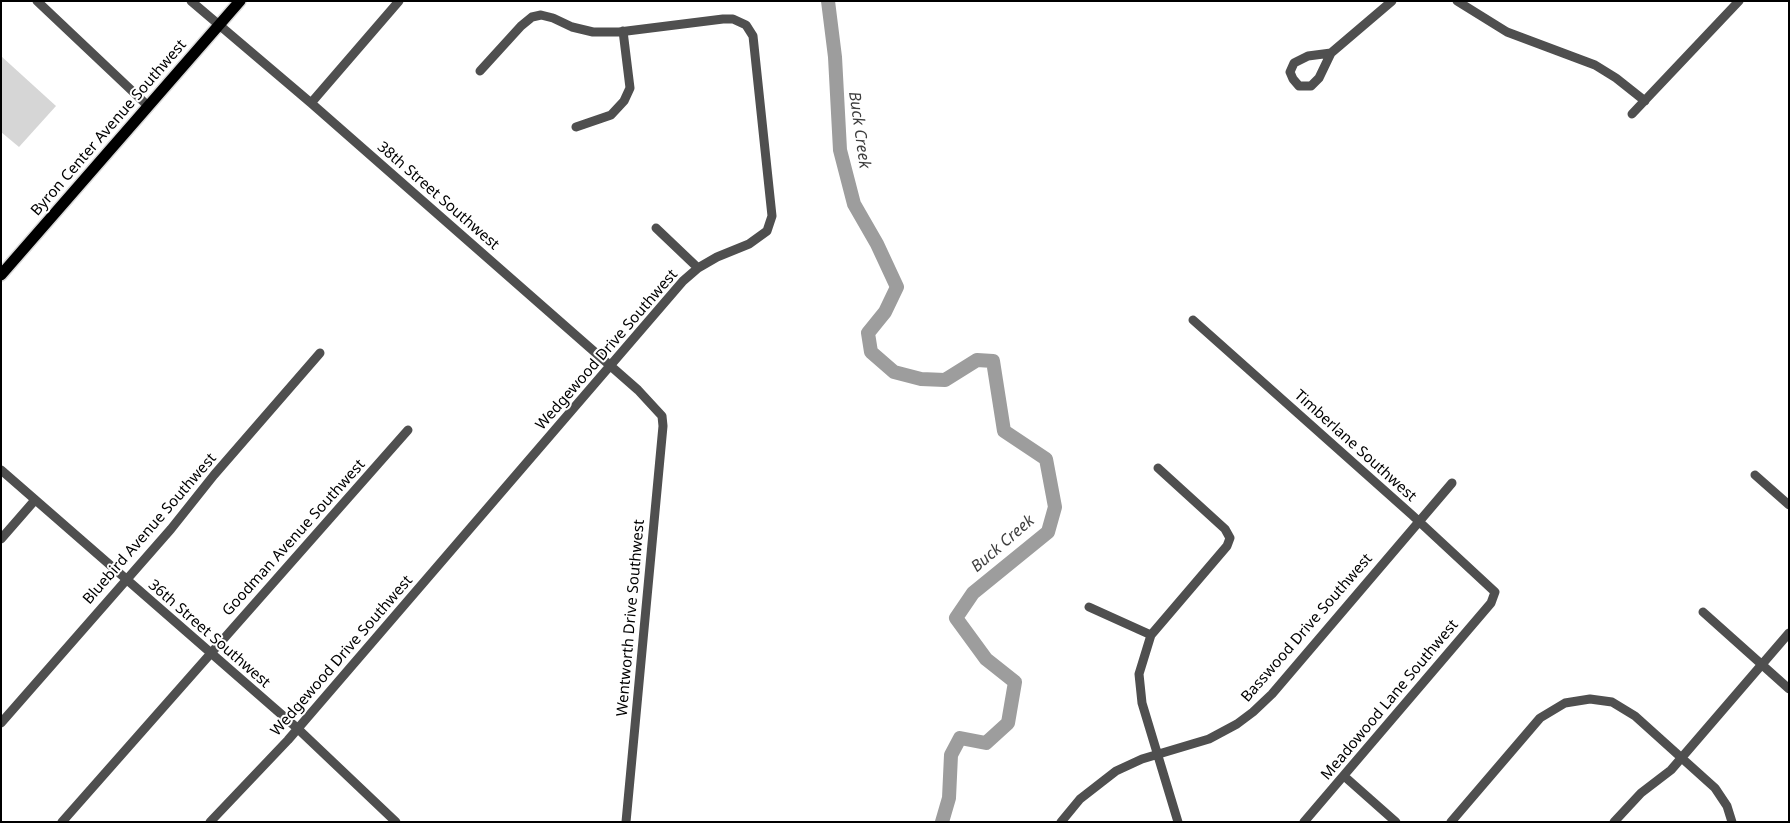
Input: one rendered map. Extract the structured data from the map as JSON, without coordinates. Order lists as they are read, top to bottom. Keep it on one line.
{"streets":{"main road":["Byron Center Avenue Southwest"],"street":["38th Street Southwest","Wedgewood Drive Southwest","Timberlane Southwest","Bluebird Avenue Southwest","Goodman Avenue Southwest","Wentworth Drive Southwest","Basswood Drive Southwest","36th Street Southwest","Meadowood Lane Southwest"]},"crossings":[["Byron Center Avenue Southwest","38th Street Southwest"],["38th Street Southwest","Wedgewood Drive Southwest"],["38th Street Southwest","Wentworth Drive Southwest"],["Wedgewood Drive Southwest","36th Street Southwest"],["Timberlane Southwest","Basswood Drive Southwest"],["Timberlane Southwest","Meadowood Lane Southwest"],["Bluebird Avenue Southwest","36th Street Southwest"],["Goodman Avenue Southwest","36th Street Southwest"]],"water":["Buck Creek"]}
